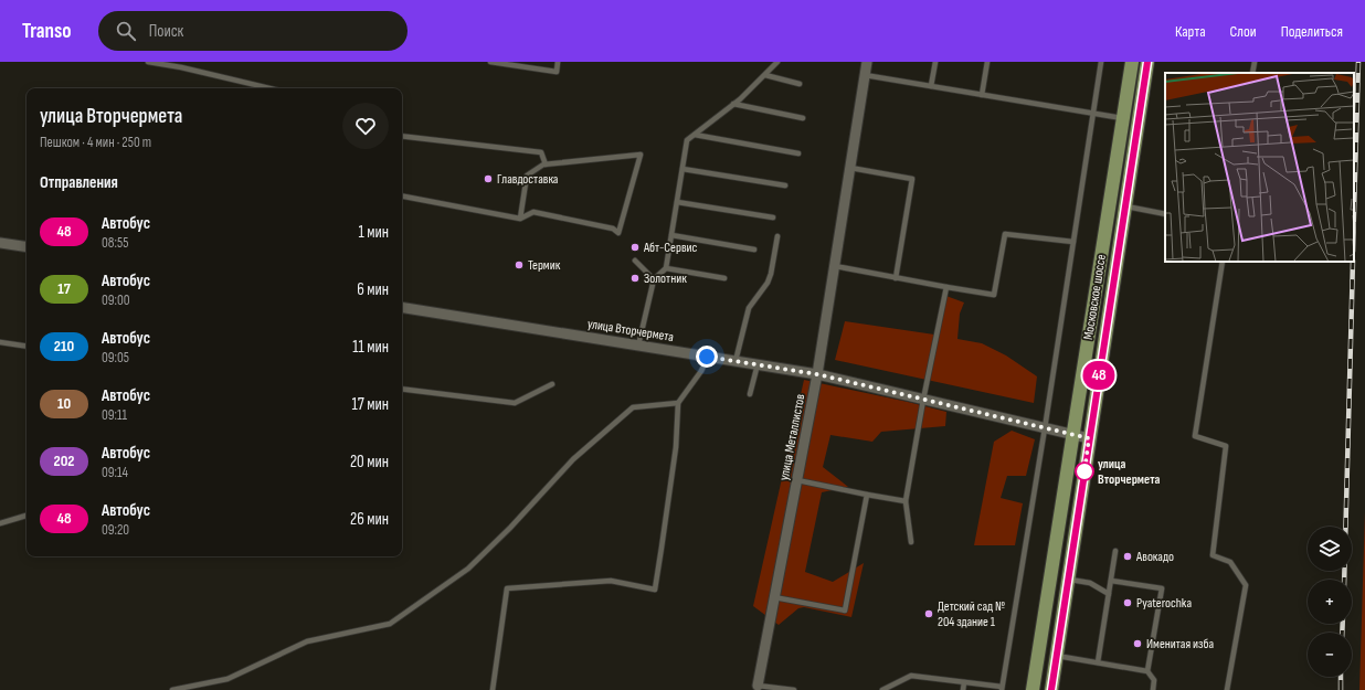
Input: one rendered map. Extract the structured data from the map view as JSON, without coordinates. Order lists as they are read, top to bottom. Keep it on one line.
{"streets":{"main road":["Московское шоссе"],"street":["улица Вторчермета","улица Металлистов"]},"crossings":[["Московское шоссе","улица Вторчермета"],["улица Вторчермета","улица Металлистов"]],"places":["Главдоставка","Абт-Сервис","Термик","Золотник","улица Вторчермета","Авокадо","Pyaterochka","Детский сад № 204 здание 1","Именитая изба"],"lines":["bus line 48"],"page":{"header":"Transo","search":"Поиск","nav":["Карта","Слои","Поделиться"],"on_map":"48","heading":[["улица Вторчермета","Пешком · 4 мин · 250 m"],"Отправления"],"list":[{"mark":"48","name":"Автобус","note":"08:55","value":"1 мин"},{"mark":"17","name":"Автобус","note":"09:00","value":"6 мин"},{"mark":"210","name":"Автобус","note":"09:05","value":"11 мин"},{"mark":"10","name":"Автобус","note":"09:11","value":"17 мин"},{"mark":"202","name":"Автобус","note":"09:14","value":"20 мин"},{"mark":"48","name":"Автобус","note":"09:20","value":"26 мин"}],"map_buttons":["+","−"]}}
